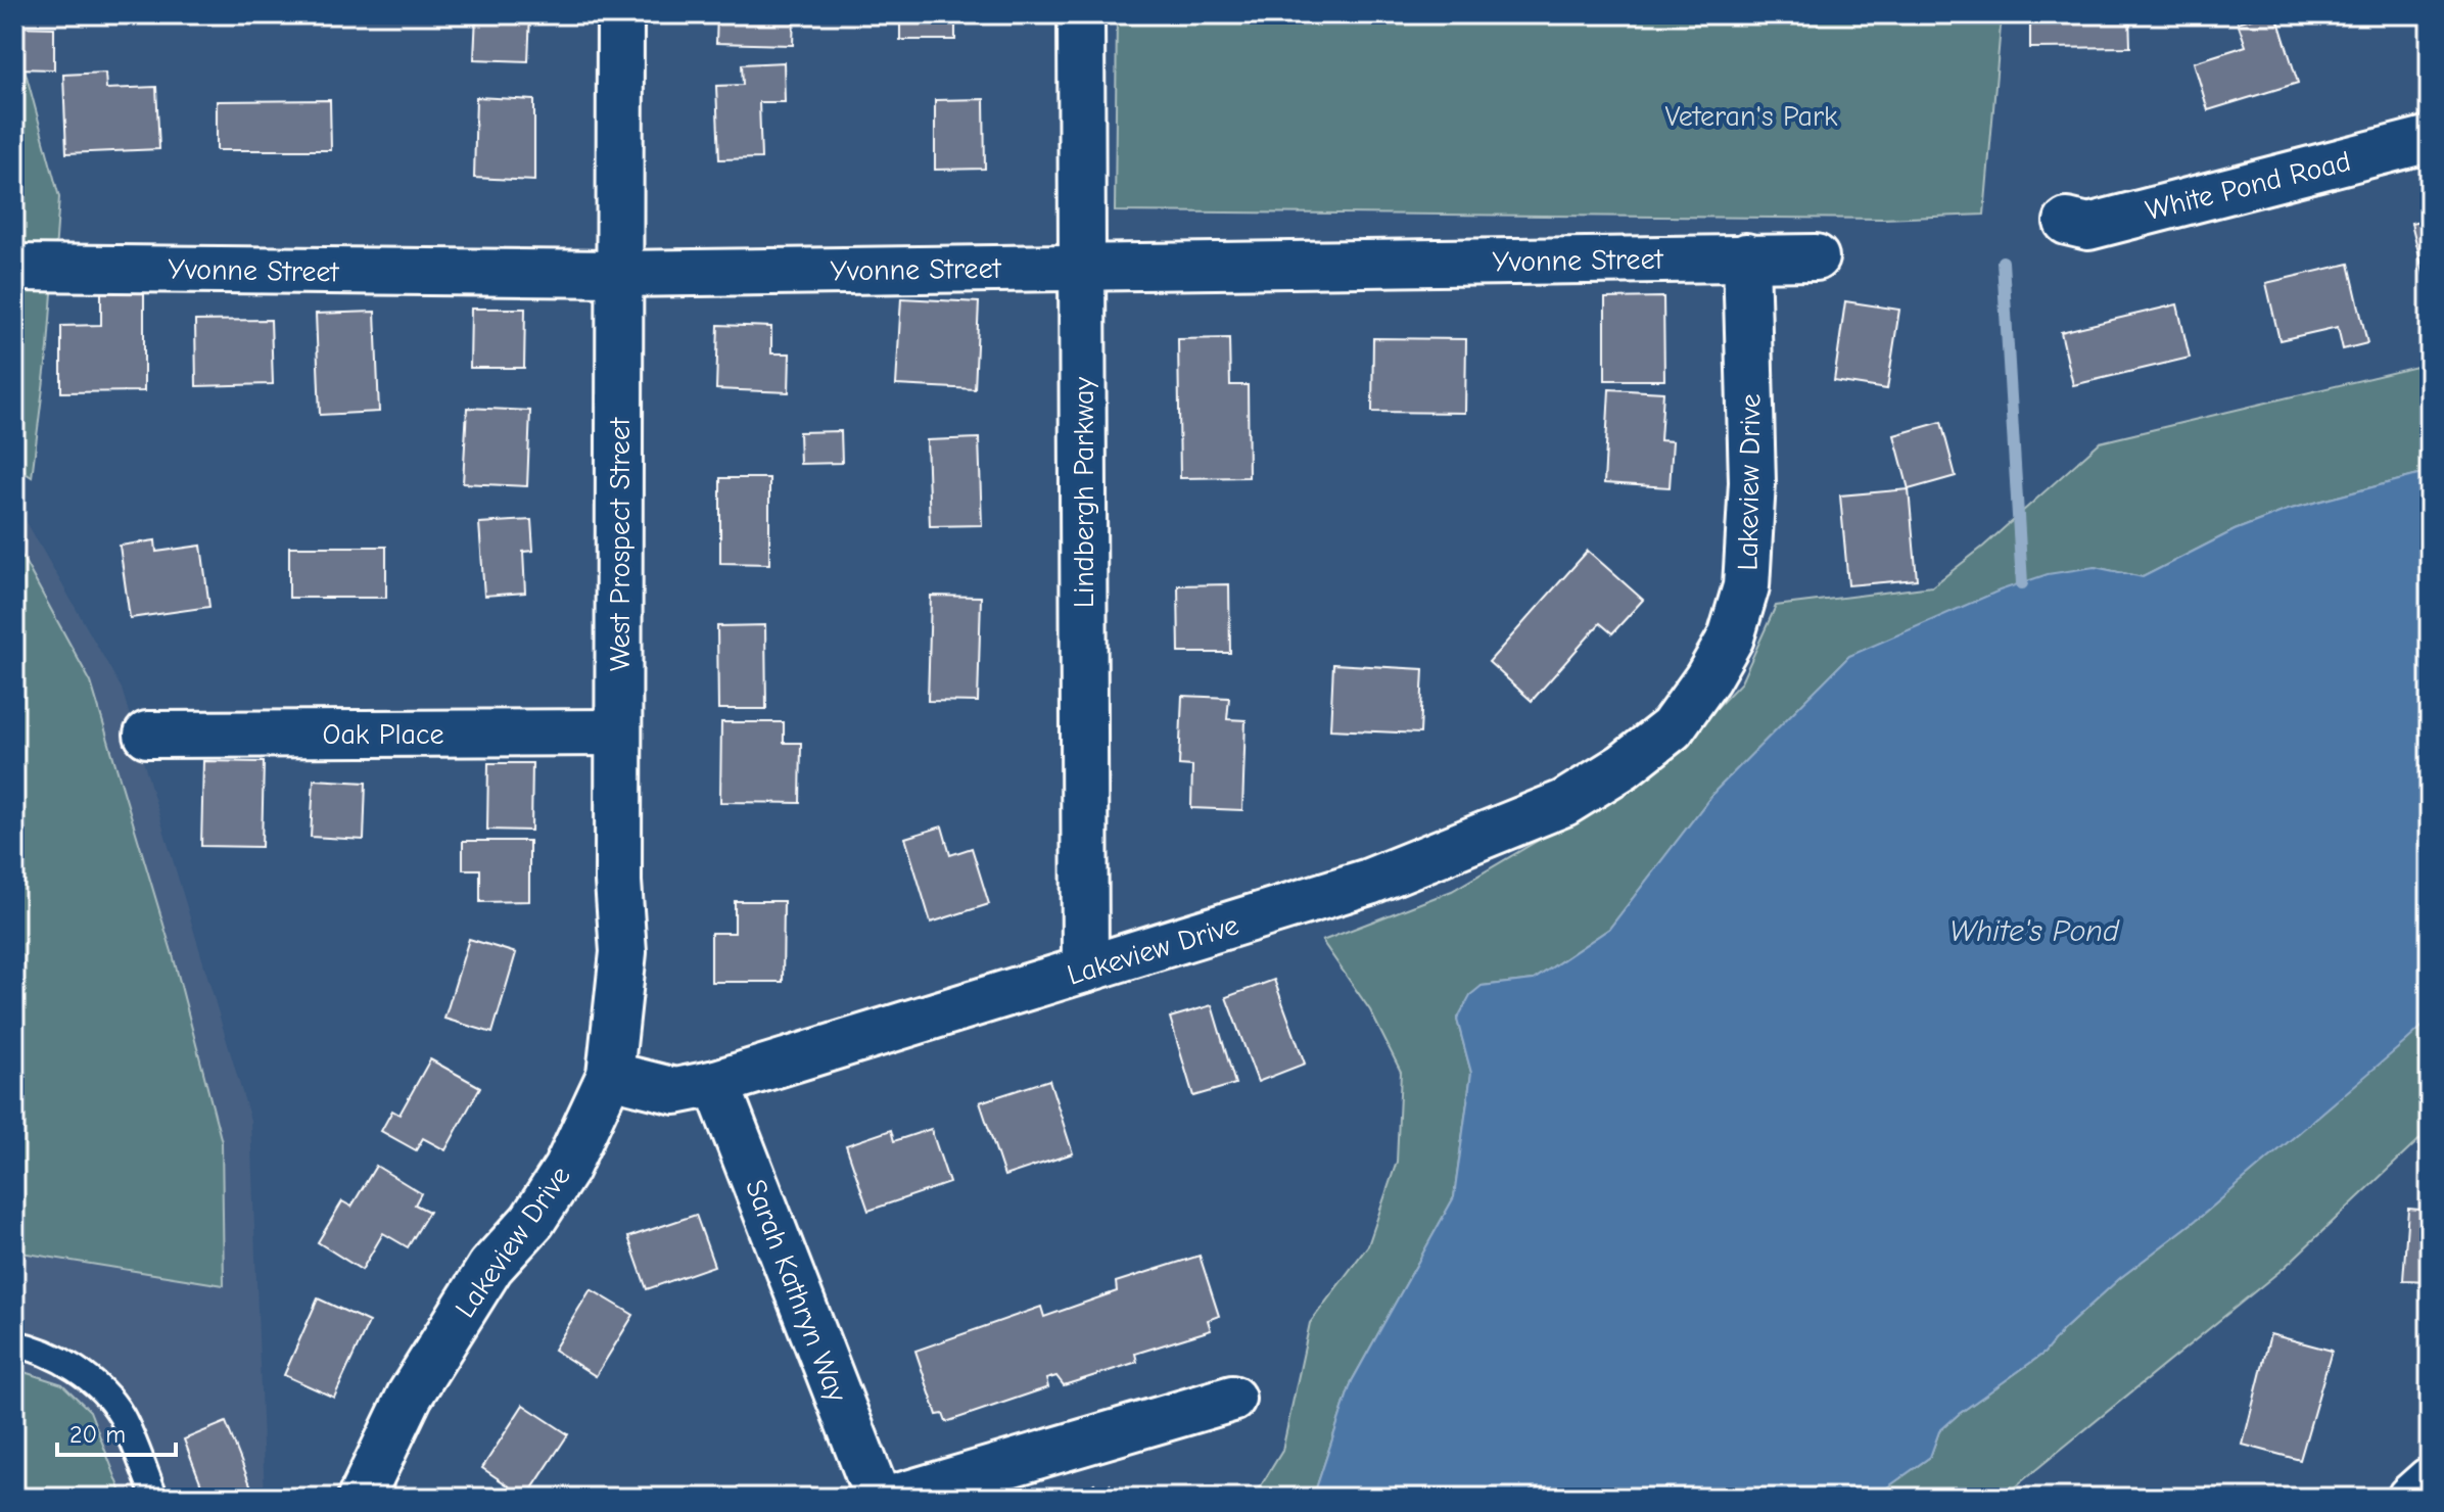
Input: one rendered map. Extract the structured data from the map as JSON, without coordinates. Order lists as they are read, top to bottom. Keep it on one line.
{"streets":{"street":["White Pond Road","Yvonne Street","Lakeview Drive","Lindbergh Parkway","West Prospect Street","Oak Place","Sarah Kathryn Way"]},"crossings":[["Yvonne Street","Lakeview Drive"],["Yvonne Street","Lindbergh Parkway"],["Yvonne Street","West Prospect Street"],["Lakeview Drive","Lindbergh Parkway"],["Lakeview Drive","West Prospect Street"],["Lakeview Drive","Sarah Kathryn Way"],["West Prospect Street","Oak Place"]],"water":["White's Pond"],"parks":["Veteran's Park"],"scale_bar":"20 m"}
